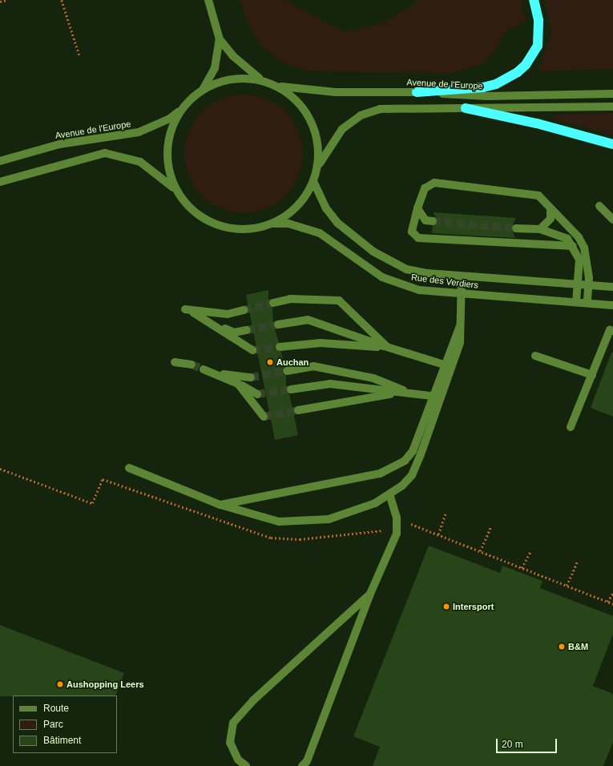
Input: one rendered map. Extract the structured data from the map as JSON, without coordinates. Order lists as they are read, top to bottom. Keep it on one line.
{"streets":{"street":["Avenue de l'Europe","Rue des Verdiers"]},"places":["Auchan","Intersport","B&M","Aushopping Leers"],"legend":["Route","Parc","Bâtiment"],"scale_bar":"20 m"}
